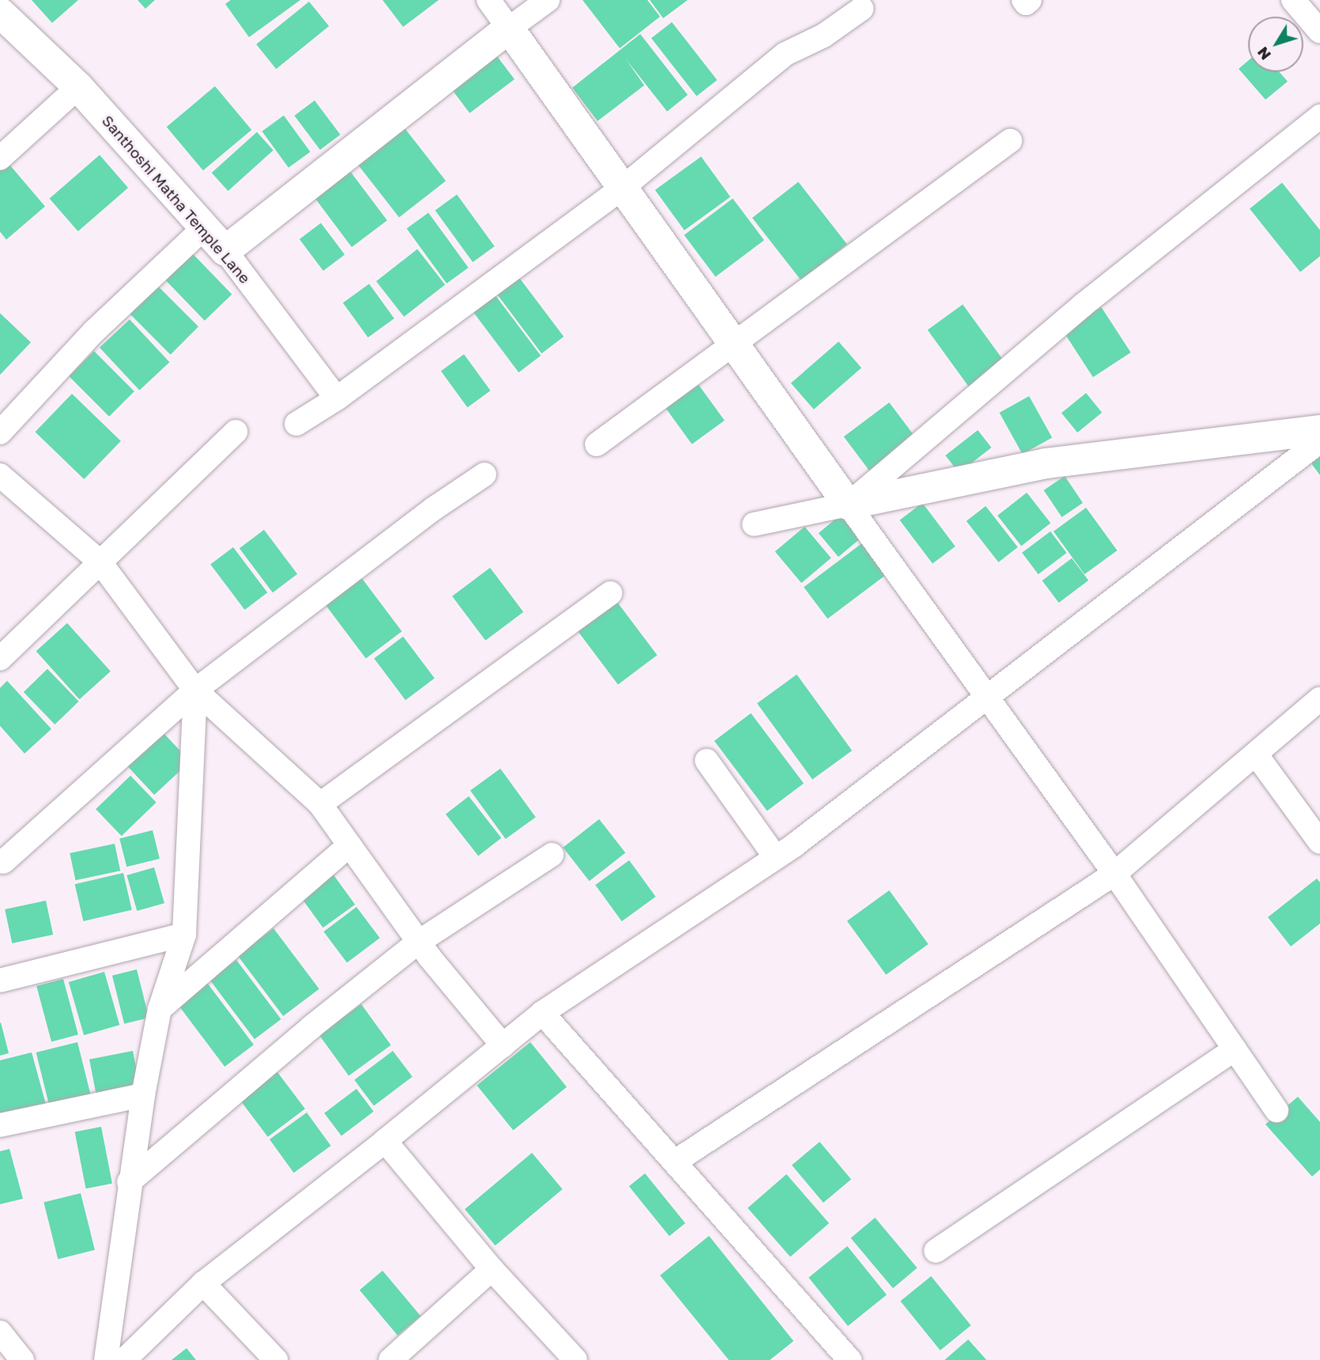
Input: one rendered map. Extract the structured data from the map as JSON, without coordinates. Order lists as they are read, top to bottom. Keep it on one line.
{"streets":{"street":["Santhoshi Matha Temple Lane"]},"north":"bottom left"}
